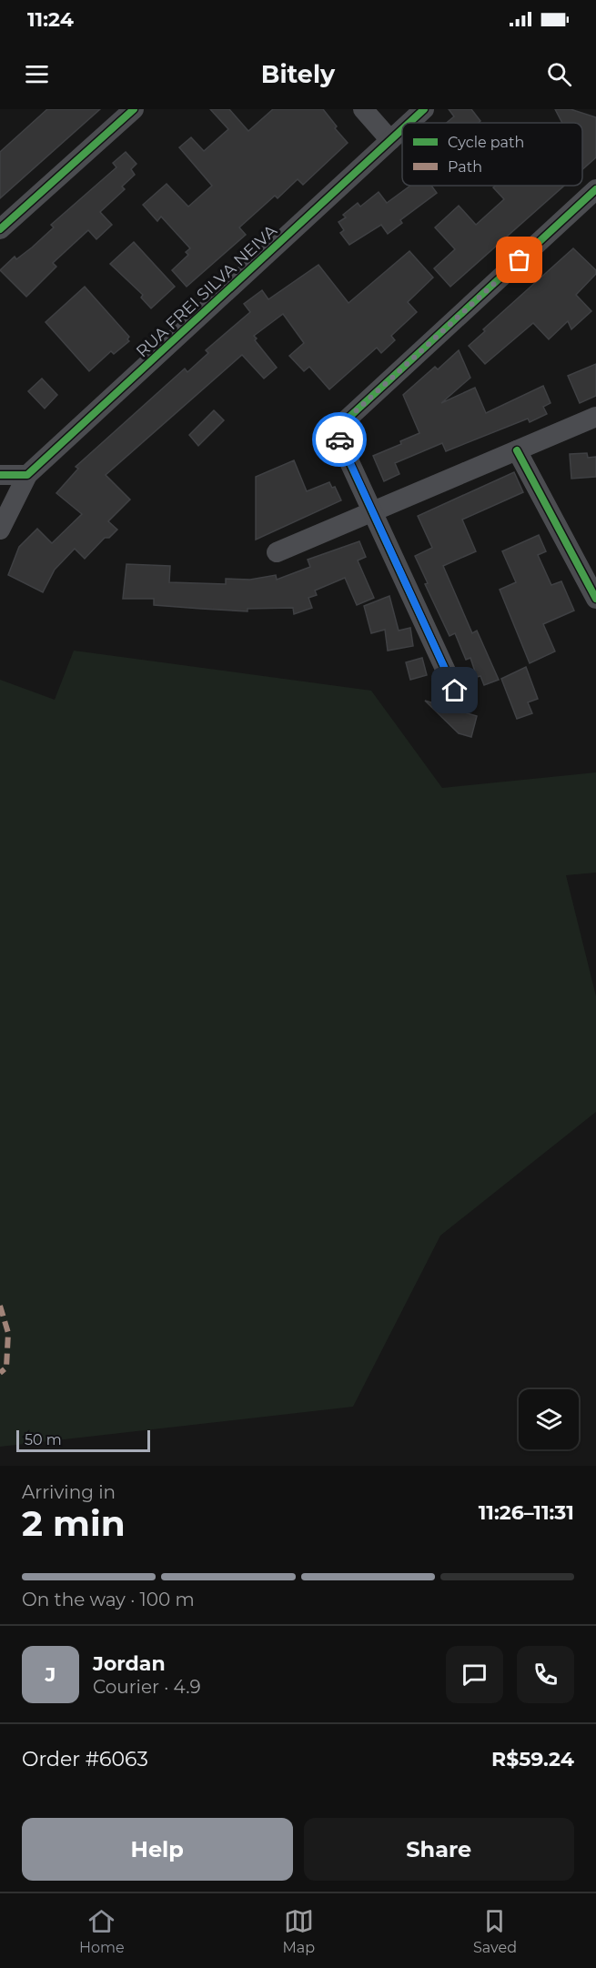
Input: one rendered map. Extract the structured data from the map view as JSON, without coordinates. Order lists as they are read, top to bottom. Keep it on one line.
{"streets":{"street":["RUA FREI SILVA NEIVA"]},"legend":["Cycle path","Path"],"scale_bar":"50 m","page":{"status":"11:24","header":"Bitely","scale":"50 m","heading":["2 min","Arriving in","11:26–11:31"],"panel":["Jordan","Courier · 4.9","Order #6063","R$59.24"],"bar":"On the way · 100 m","round":"J","buttons":["Help","Share"],"tabs":["Home","Map","Saved"]}}
